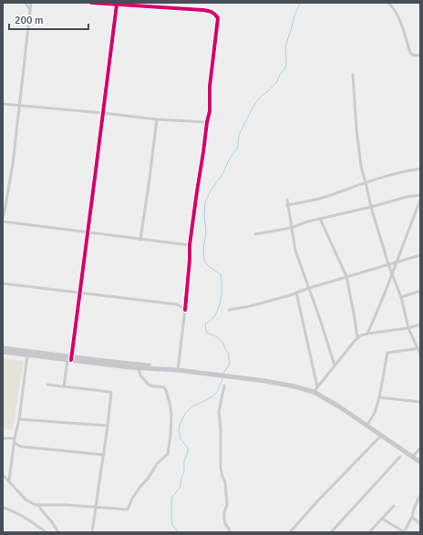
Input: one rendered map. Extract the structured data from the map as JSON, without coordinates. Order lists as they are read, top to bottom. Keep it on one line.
{"scale_bar":"200 m"}
